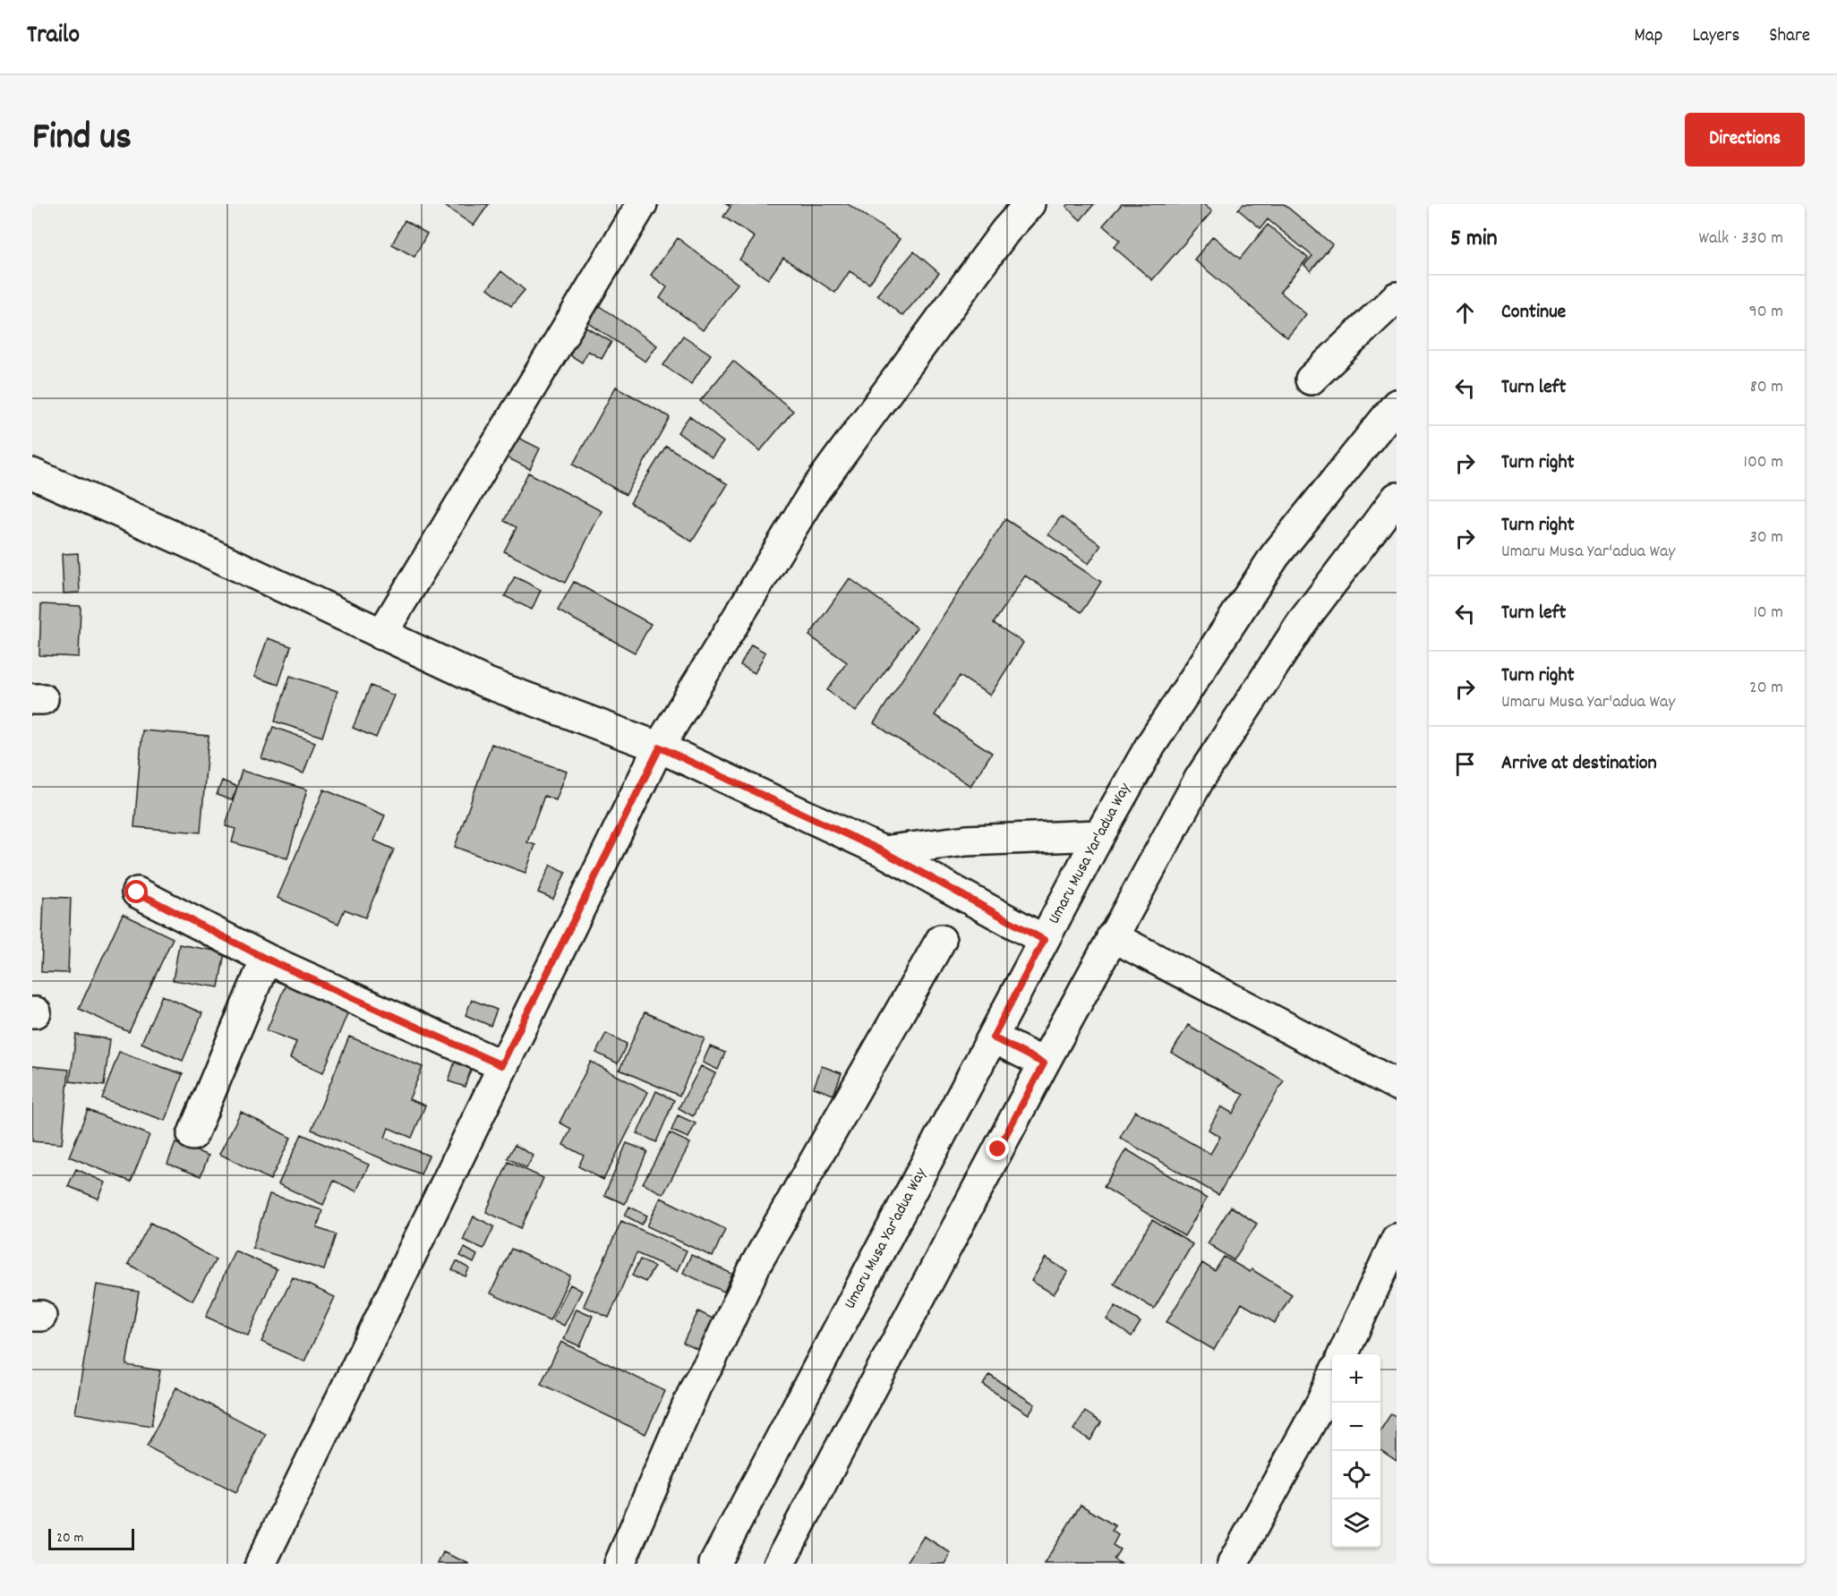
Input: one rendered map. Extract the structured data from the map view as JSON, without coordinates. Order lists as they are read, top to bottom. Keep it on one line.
{"streets":{"street":["Umaru Musa Yar'adua Way"]},"scale_bar":"20 m","page":{"header":"Trailo","nav":["Map","Layers","Share"],"title":"Find us","buttons":"Directions","heading":["5 min","Walk · 330 m"],"list":[["Continue","90 m"],["Turn left","80 m"],["Turn right","100 m"],["Turn right","Umaru Musa Yar'adua Way","30 m"],["Turn left","10 m"],["Turn right","Umaru Musa Yar'adua Way","20 m"],"Arrive at destination"],"map_buttons":["+","−"],"scale":"20 m"}}
